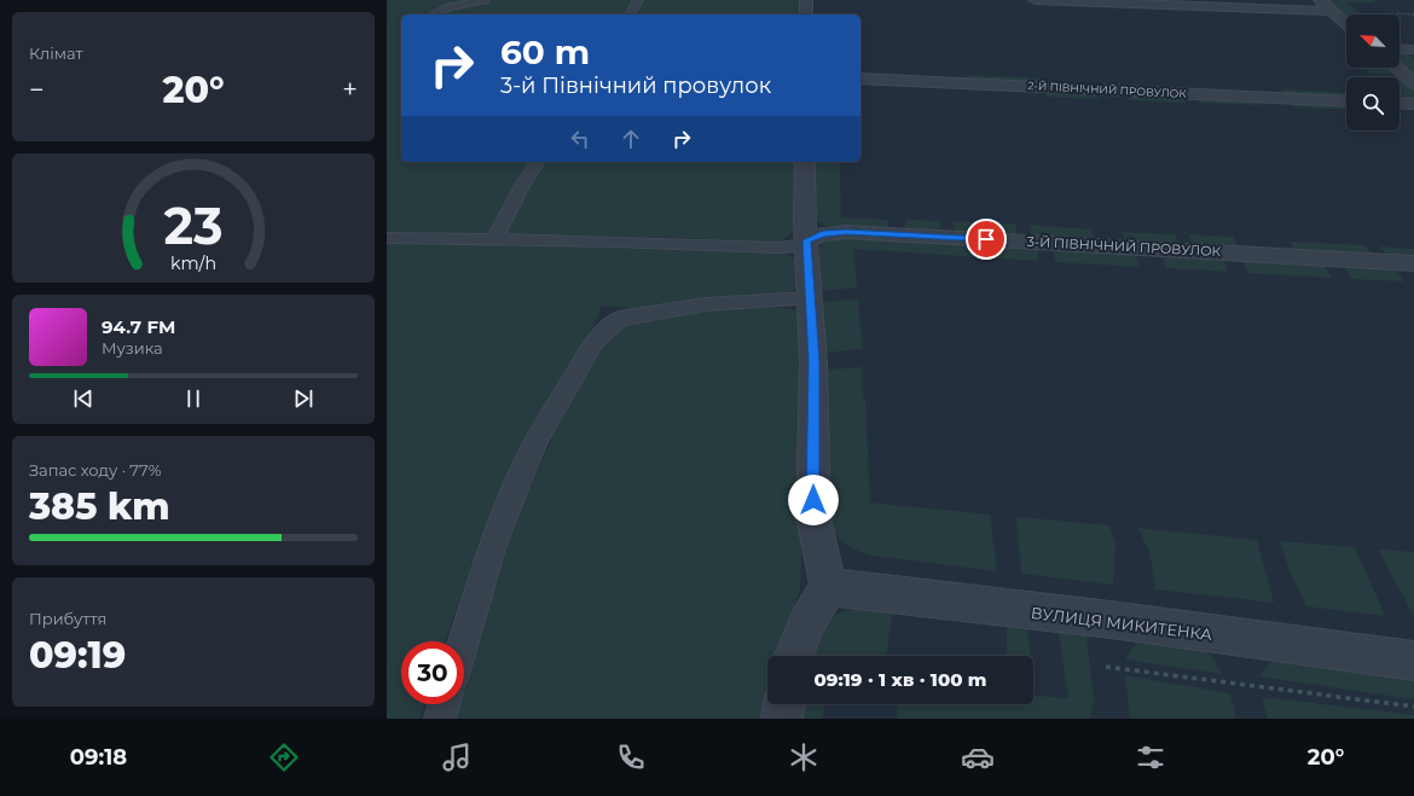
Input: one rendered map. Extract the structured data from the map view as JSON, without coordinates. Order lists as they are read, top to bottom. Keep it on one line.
{"streets":{"street":["2-Й ПІВНІЧНИЙ ПРОВУЛОК","3-Й ПІВНІЧНИЙ ПРОВУЛОК","ВУЛИЦЯ МИКИТЕНКА"]},"north":"top left","page":{"tile":["Клімат",["Запас ходу · 77%","385 km"],["Прибуття","09:19"]],"turn":["60 m","3-й Північний провулок"],"heat":["−","20°","+"],"song":["94.7 FM","Музика"],"limit":"30","trip":"09:19 · 1 хв · 100 m","tabs":["09:18","20°"],"gauge":["23","km/h"]}}
